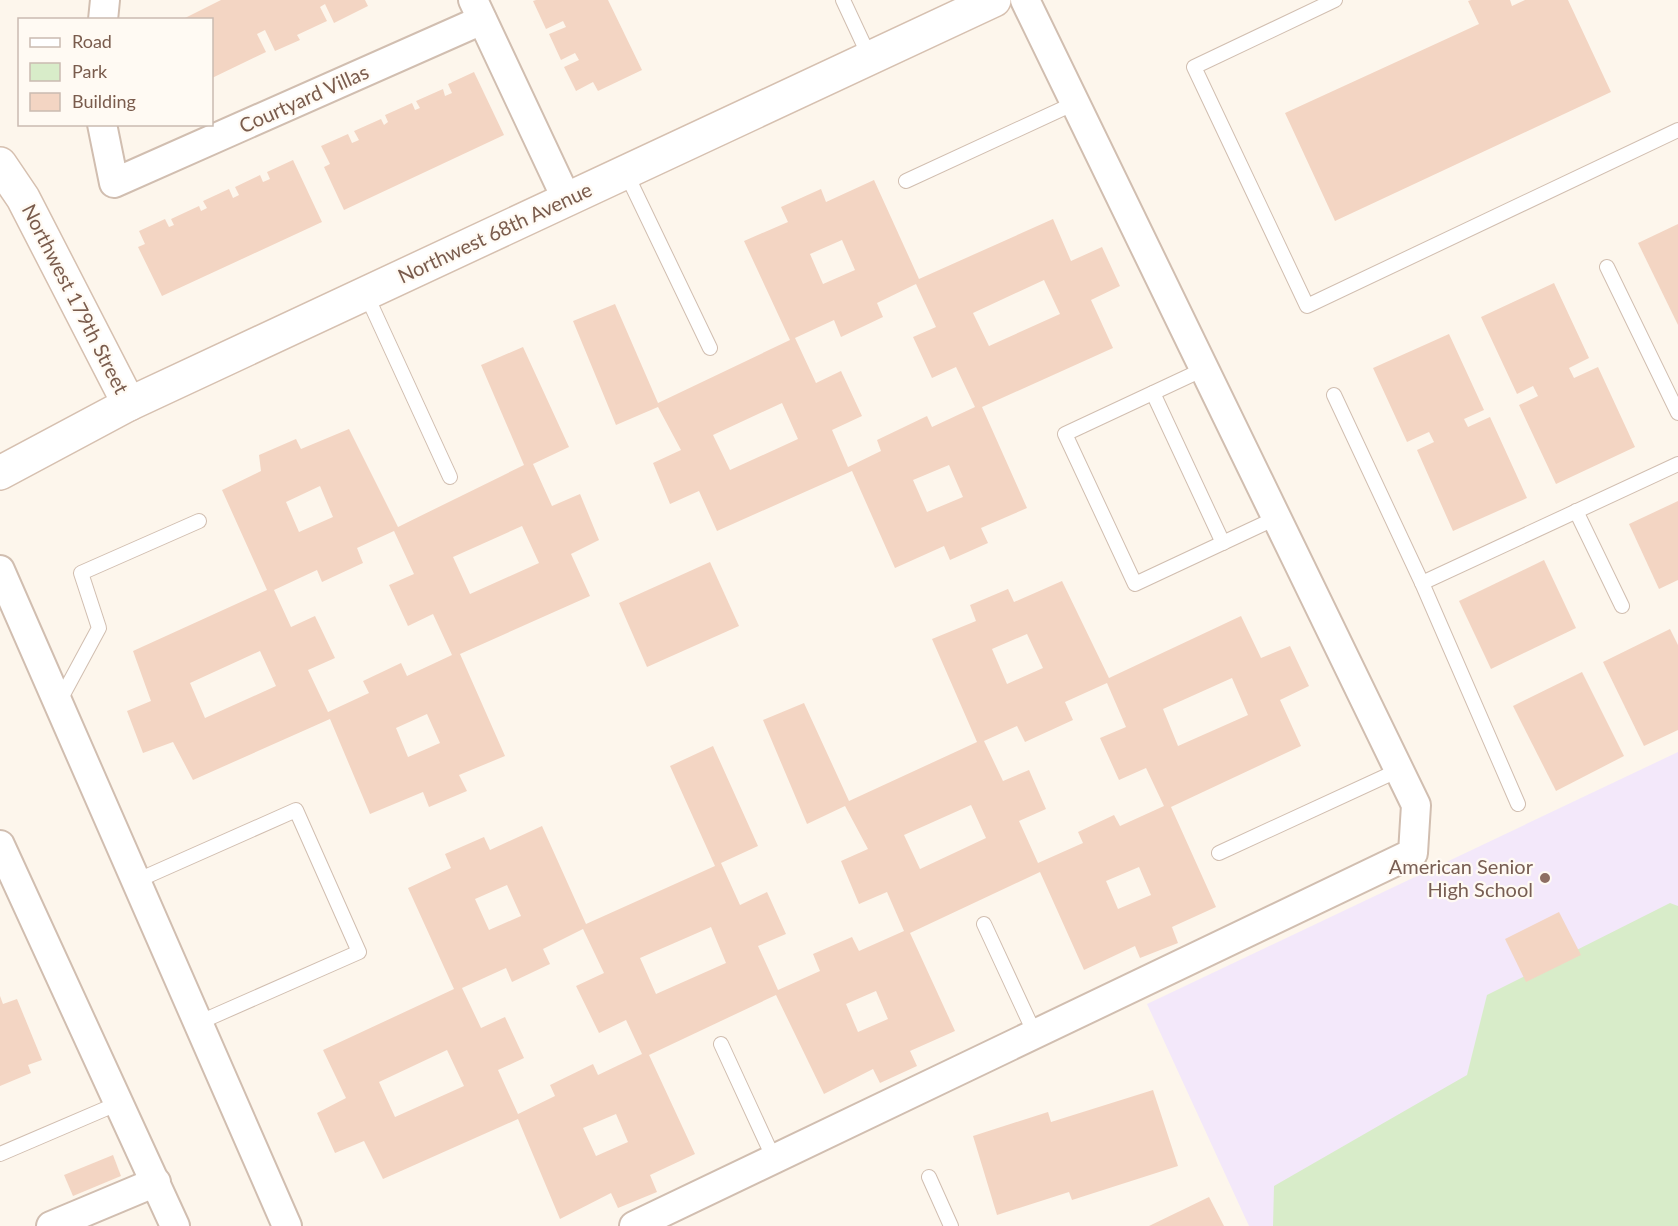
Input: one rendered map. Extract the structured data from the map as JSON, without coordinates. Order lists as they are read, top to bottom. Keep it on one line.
{"streets":{"street":["Courtyard Villas","Northwest 68th Avenue","Northwest 179th Street"]},"crossings":[["Courtyard Villas","Northwest 68th Avenue"],["Northwest 68th Avenue","Northwest 179th Street"]],"places":["American Senior High School"],"legend":["Road","Park","Building"]}
